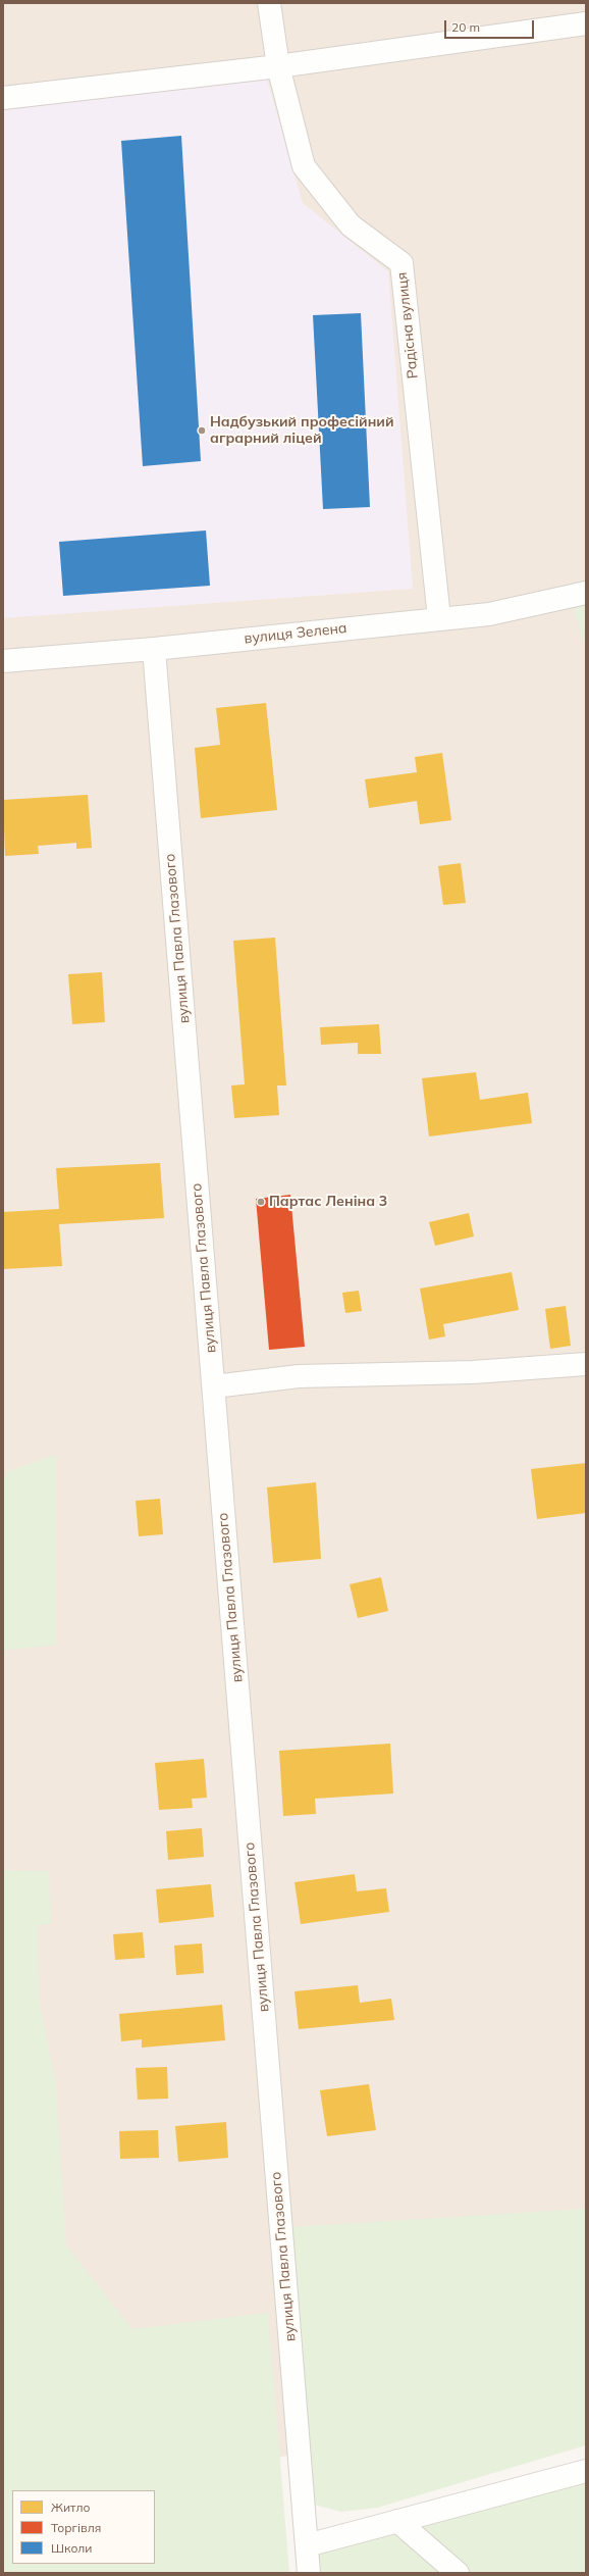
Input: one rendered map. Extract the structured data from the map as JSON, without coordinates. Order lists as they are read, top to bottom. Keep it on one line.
{"streets":{"street":["Радісна вулиця","вулиця Зелена","вулиця Павла Глазового"]},"crossings":[["Радісна вулиця","вулиця Зелена"],["вулиця Зелена","вулиця Павла Глазового"]],"places":["Надбузький професійний аграрний ліцей","Партас Леніна 3"],"legend":["Житло","Торгівля","Школи"],"scale_bar":"20 m"}
